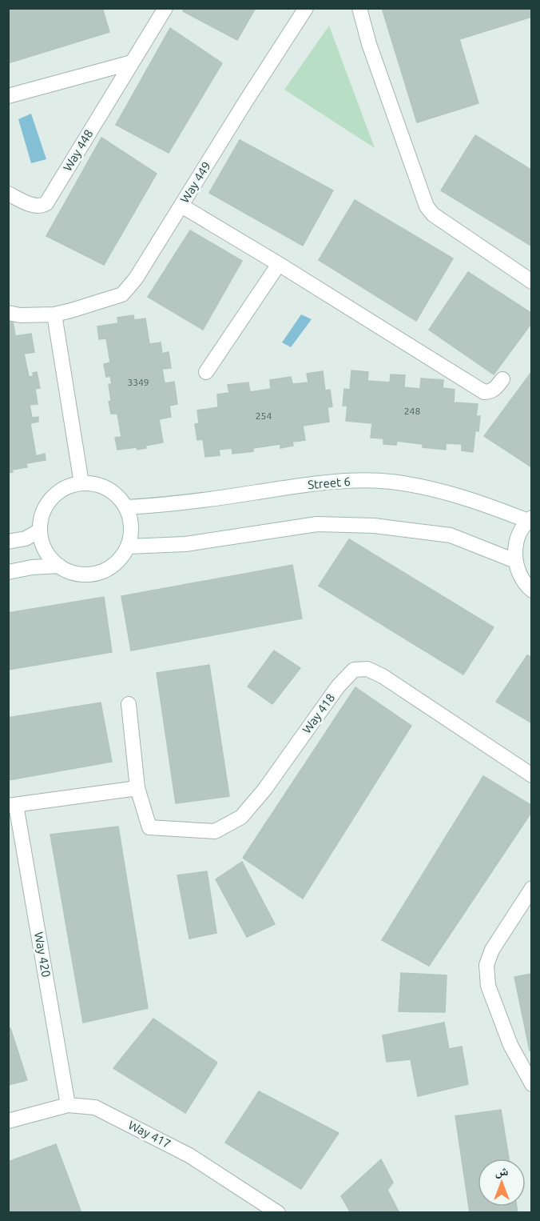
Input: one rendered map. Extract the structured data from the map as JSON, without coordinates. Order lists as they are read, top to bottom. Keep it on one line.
{"streets":{"street":["Way 448","Way 449","Street 6","Way 418","Way 420","Way 417"]},"crossings":[["Way 420","Way 417"]],"house_numbers":["3349","248","254"],"north":"top"}
